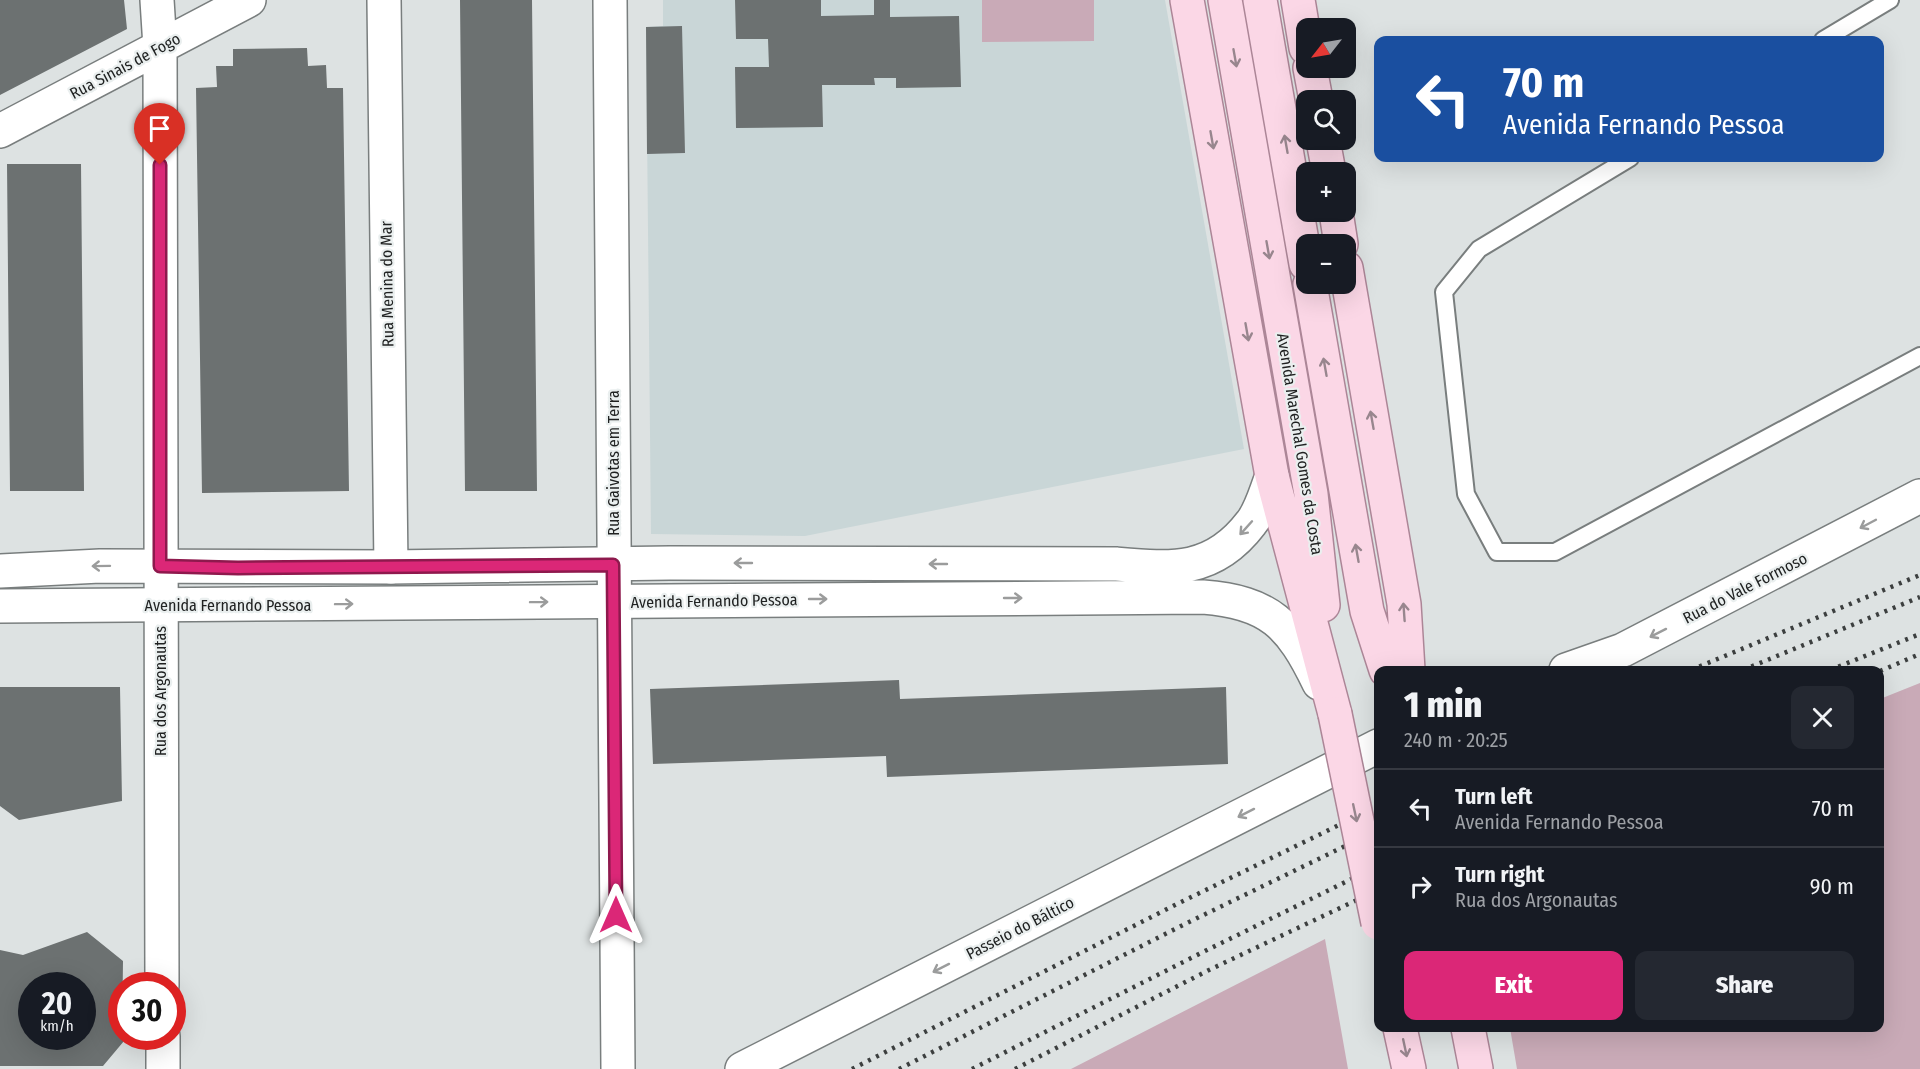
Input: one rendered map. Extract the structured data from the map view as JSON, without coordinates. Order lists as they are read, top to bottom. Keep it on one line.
{"streets":{"main road":["Avenida Marechal Gomes da Costa"],"street":["Rua Sinais de Fogo","Rua Menina do Mar","Rua Gaivotas em Terra","Rua do Vale Formoso","Avenida Fernando Pessoa","Rua dos Argonautas","Passeio do Báltico"]},"crossings":[["Rua Sinais de Fogo","Rua dos Argonautas"],["Avenida Marechal Gomes da Costa","Avenida Fernando Pessoa"],["Rua Gaivotas em Terra","Avenida Fernando Pessoa"],["Avenida Fernando Pessoa","Rua dos Argonautas"]],"one_way":["Rua do Vale Formoso","Passeio do Báltico"],"north":"bottom left","page":{"map_buttons":["+","−"],"turn":["70 m","Avenida Fernando Pessoa"],"heading":["1 min","240 m · 20:25"],"list":[{"name":"Turn left","note":"Avenida Fernando Pessoa","value":"70 m"},{"name":"Turn right","note":"Rua dos Argonautas","value":"90 m"}],"buttons":["Exit","Share"],"speed":"20 km/h","limit":"30"}}
